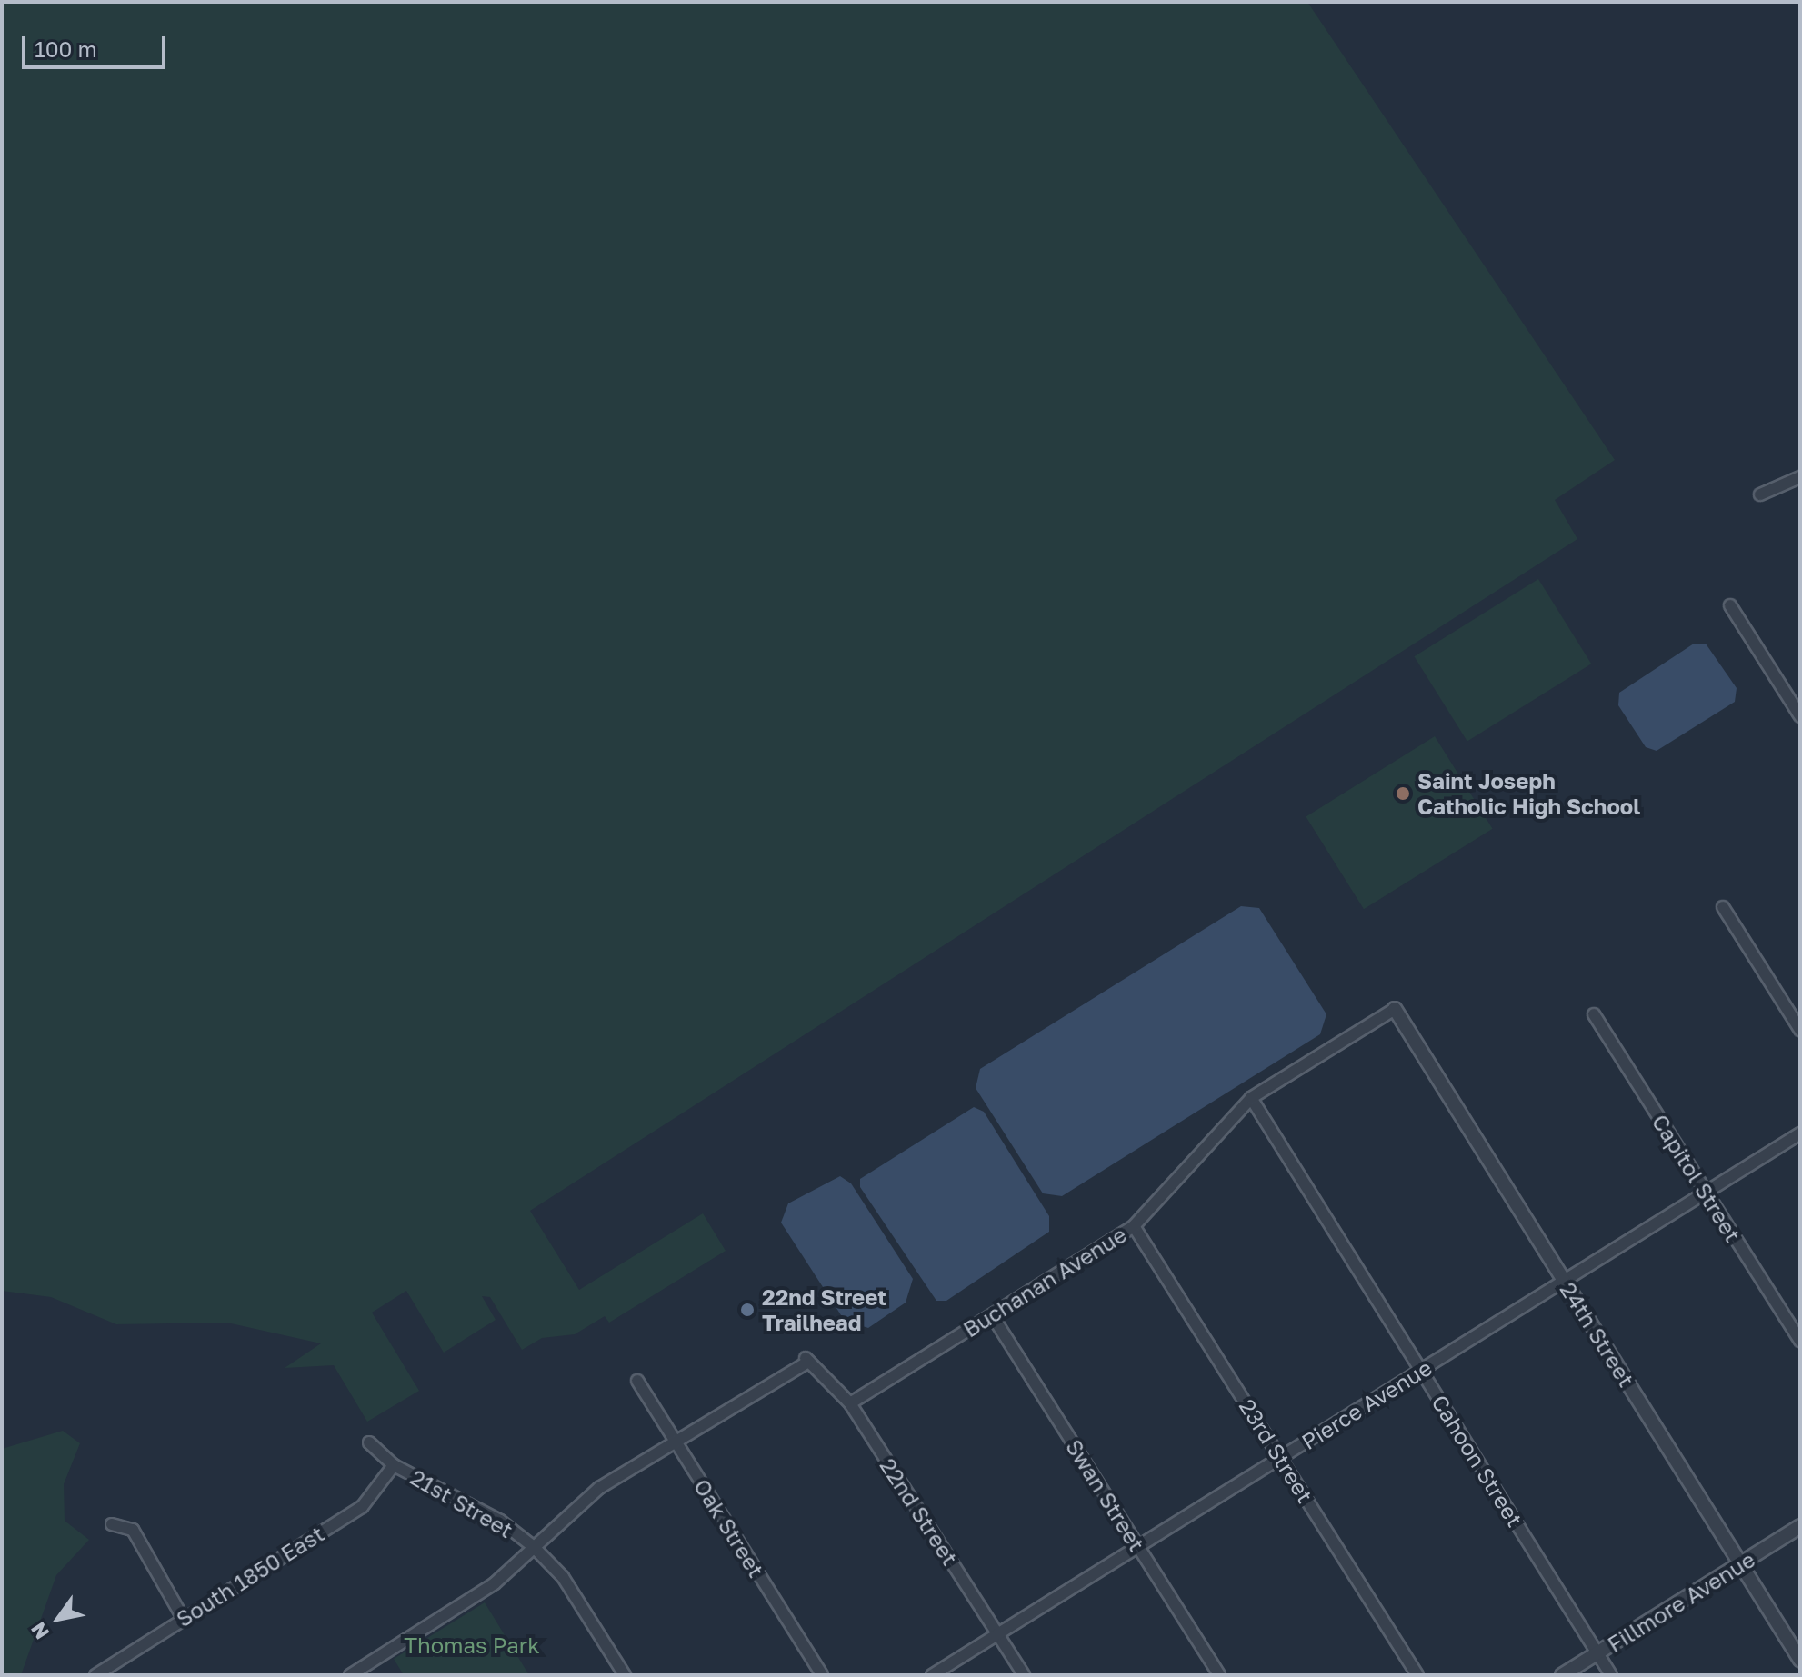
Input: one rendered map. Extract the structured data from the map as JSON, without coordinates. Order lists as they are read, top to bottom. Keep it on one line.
{"streets":{"street":["Capitol Street","Buchanan Avenue","24th Street","Pierce Avenue","23rd Street","Cahoon Street","Swan Street","21st Street","22nd Street","Oak Street","South 1850 East","Fillmore Avenue"]},"crossings":[["Capitol Street","Pierce Avenue"],["Buchanan Avenue","24th Street"],["Buchanan Avenue","23rd Street"],["Buchanan Avenue","Cahoon Street"],["Buchanan Avenue","Swan Street"],["Buchanan Avenue","22nd Street"],["24th Street","Pierce Avenue"],["24th Street","Fillmore Avenue"],["Pierce Avenue","23rd Street"],["Pierce Avenue","Cahoon Street"],["Pierce Avenue","Swan Street"],["Pierce Avenue","22nd Street"],["Cahoon Street","Fillmore Avenue"],["21st Street","South 1850 East"],["22nd Street","Oak Street"]],"parks":["Thomas Park"],"places":["Saint Joseph Catholic High School","22nd Street Trailhead"],"scale_bar":"100 m","north":"bottom left"}
